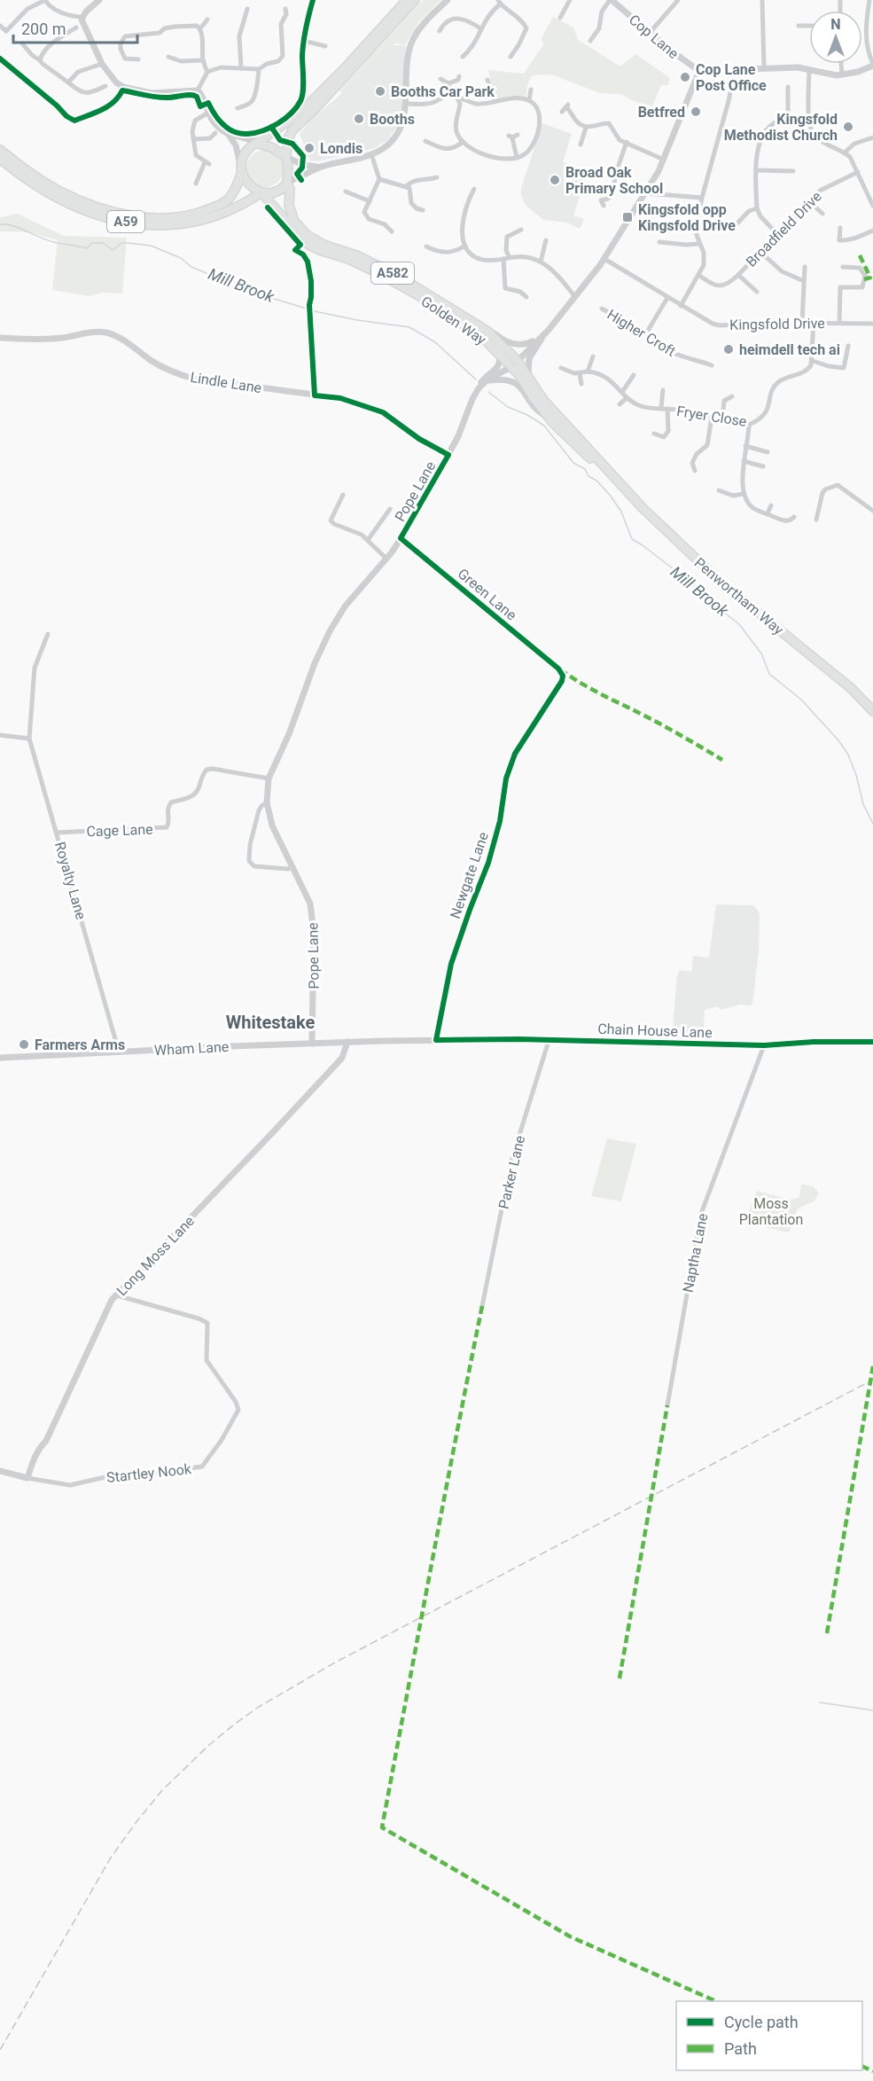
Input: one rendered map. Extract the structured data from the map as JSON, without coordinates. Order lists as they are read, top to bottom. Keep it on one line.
{"streets":{"highway":["A59","A582","Golden Way","Penwortham Way"],"street":["Cop Lane","Broadfield Drive","Kingsfold Drive","Higher Croft","Lindle Lane","Fryer Close","Pope Lane","Green Lane","Cage Lane","Newgate Lane","Royalty Lane","Chain House Lane","Wham Lane","Parker Lane","Naptha Lane","Long Moss Lane","Startley Nook"]},"crossings":[["Cop Lane","Pope Lane"],["A59","Golden Way"],["Golden Way","Pope Lane"],["Golden Way","Penwortham Way"],["Kingsfold Drive","Pope Lane"],["Lindle Lane","Pope Lane"],["Pope Lane","Green Lane"],["Pope Lane","Penwortham Way"],["Pope Lane","Cage Lane"],["Pope Lane","Wham Lane"],["Green Lane","Newgate Lane"],["Cage Lane","Royalty Lane"],["Newgate Lane","Chain House Lane"],["Royalty Lane","Wham Lane"],["Chain House Lane","Wham Lane"],["Chain House Lane","Parker Lane"],["Chain House Lane","Naptha Lane"],["Wham Lane","Long Moss Lane"],["Long Moss Lane","Startley Nook"]],"districts":["Whitestake"],"water":["Mill Brook"],"parks":["Moss Plantation"],"places":{"other":["Cop Lane Post Office","Booths Car Park","Betfred","Booths","Kingsfold Methodist Church","Londis","Broad Oak Primary School","heimdell tech ai","Farmers Arms"],"transit":["Kingsfold opp Kingsfold Drive"]},"legend":["Cycle path","Path"],"scale_bar":"200 m","north":"top"}
